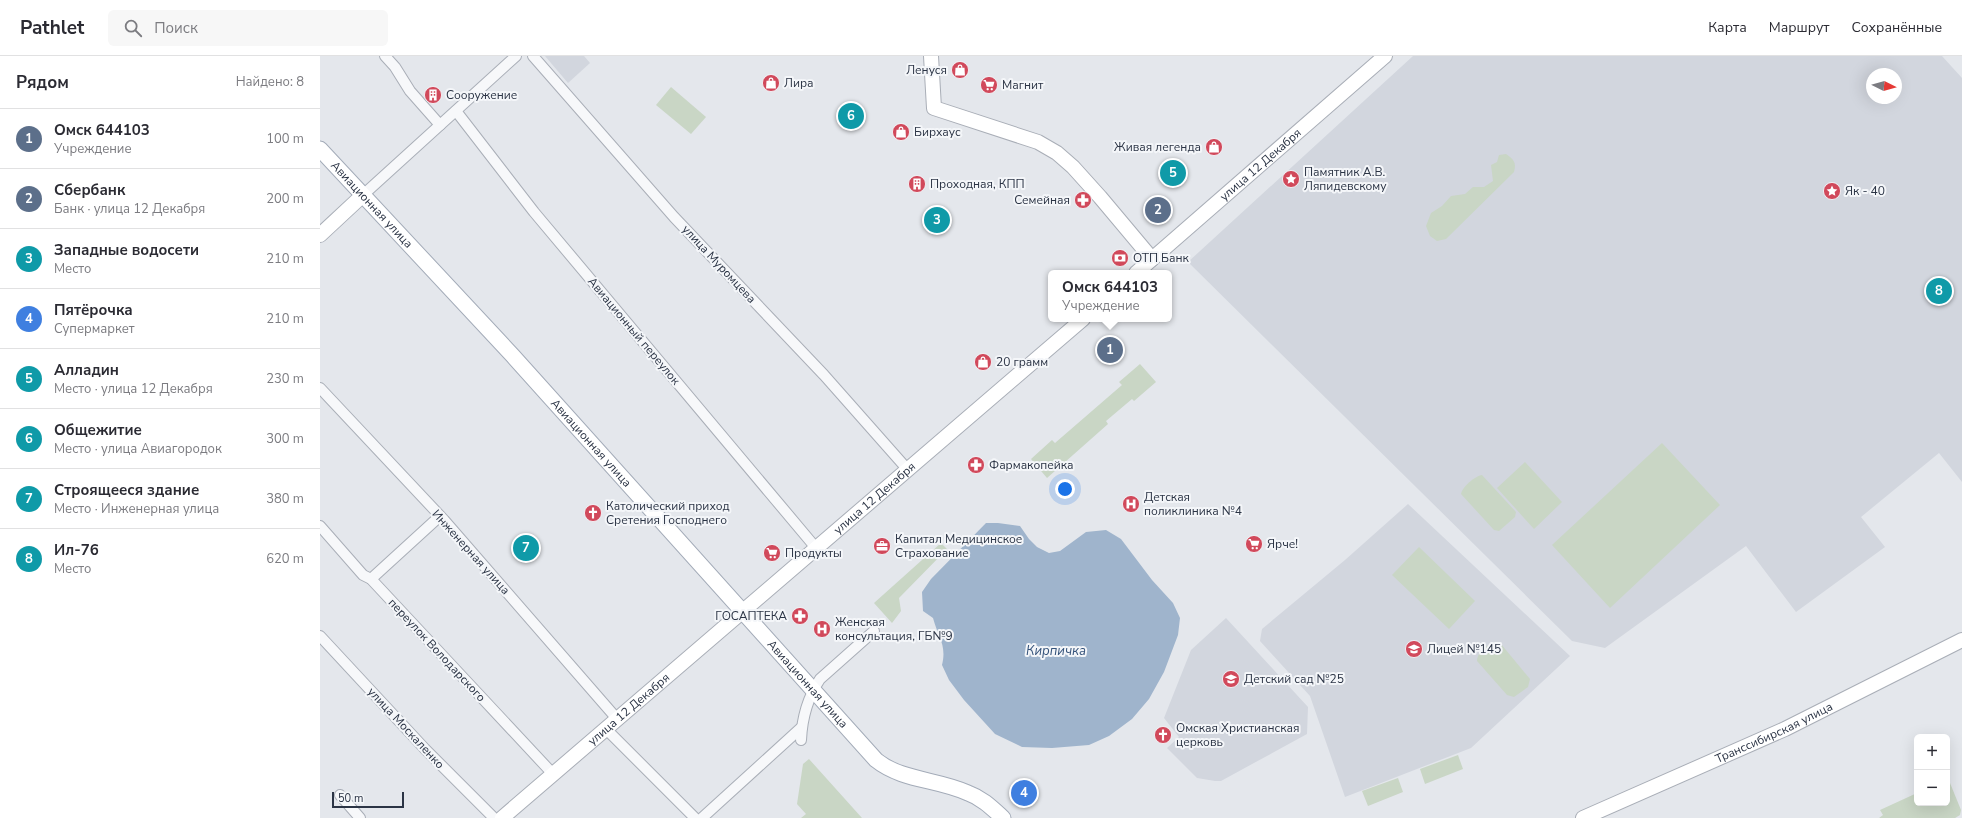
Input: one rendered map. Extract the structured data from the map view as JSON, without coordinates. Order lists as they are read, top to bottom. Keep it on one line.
{"streets":{"main road":["улица 12 Декабря","Авиационная улица","Транссибирская улица"],"street":["улица Муромцева","Авиационный переулок","Инженерная улица","переулок Володарского","улица Москаленко"]},"crossings":[["улица 12 Декабря","Авиационная улица"],["улица 12 Декабря","улица Муромцева"],["улица 12 Декабря","Авиационный переулок"],["улица 12 Декабря","Инженерная улица"],["улица 12 Декабря","переулок Володарского"]],"water":["Кирпичка"],"places":{"shop":["Ленуся","Лира","Бирхаус","Живая легенда","20 грамм"],"supermarket":["Магнит","Ярче!","Продукты"],"building":["Сооружение","Проходная, КПП"],"place":["Памятник А.В. Ляпидевскому","Як - 40"],"pharmacy":["Семейная","Фармакопейка","ГОСАПТЕКА"],"bank":["ОТП Банк"],"hospital":["Детская поликлиника №4","Женская консультация, ГБ№9"],"church":["Католический приход Сретения Господнего","Омская Христианская церковь"],"office":["Капитал Медицинское Страхование"],"school or university":["Лицей №145","Детский сад №25"]},"scale_bar":"50 m","north":"right","page":{"header":"Pathlet","search":"Поиск","nav":["Карта","Маршрут","Сохранённые"],"heading":["Рядом","Найдено: 8"],"pins":["6","5","2","3","8","1","7","4"],"list":[{"mark":"1","name":"Омск 644103","note":"Учреждение","value":"100 m"},{"mark":"2","name":"Сбербанк","note":"Банк · улица 12 Декабря","value":"200 m"},{"mark":"3","name":"Западные водосети","note":"Место","value":"210 m"},{"mark":"4","name":"Пятёрочка","note":"Супермаркет","value":"210 m"},{"mark":"5","name":"Алладин","note":"Место · улица 12 Декабря","value":"230 m"},{"mark":"6","name":"Общежитие","note":"Место · улица Авиагородок","value":"300 m"},{"mark":"7","name":"Строящееся здание","note":"Место · Инженерная улица","value":"380 m"},{"mark":"8","name":"Ил-76","note":"Место","value":"620 m"}],"popup":["Омск 644103","Учреждение"],"map_buttons":["+","−"],"scale":"50 m"}}
